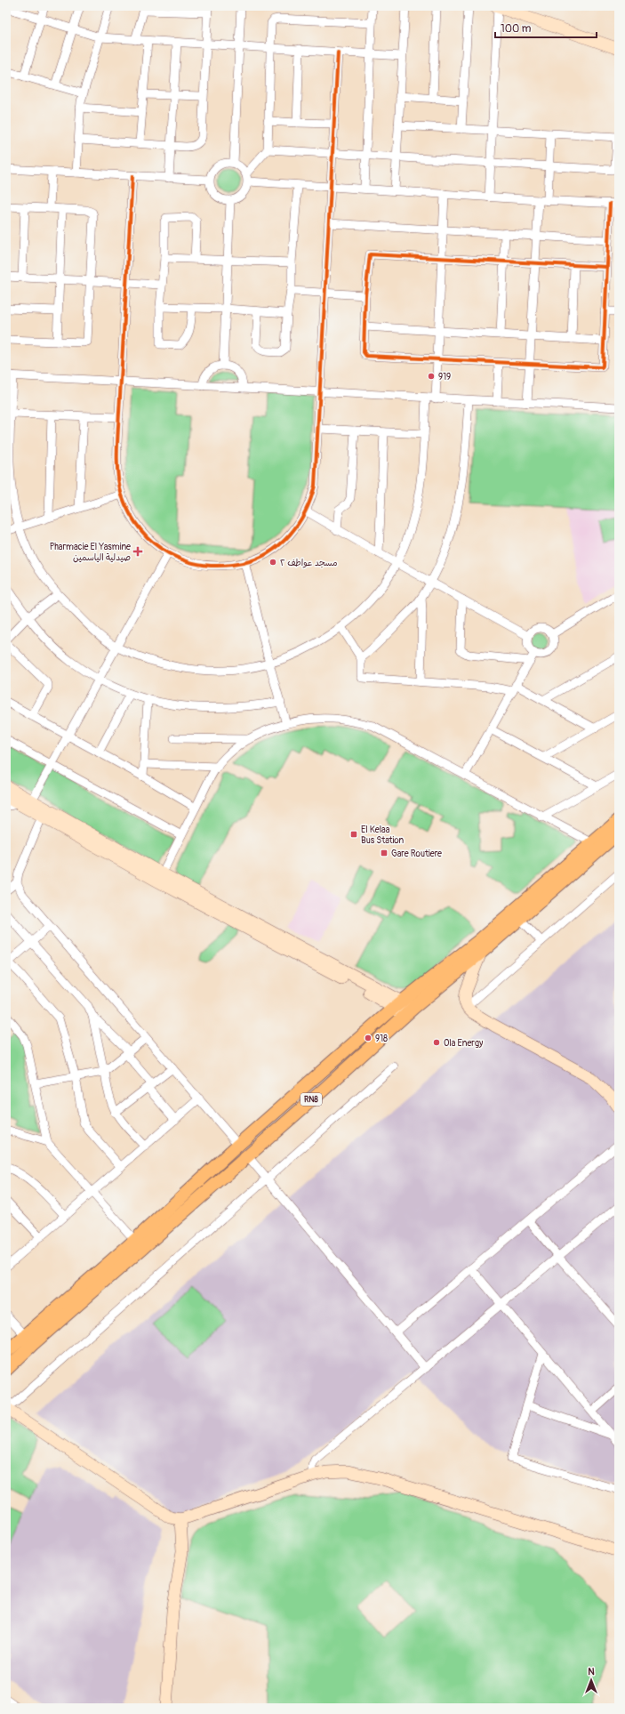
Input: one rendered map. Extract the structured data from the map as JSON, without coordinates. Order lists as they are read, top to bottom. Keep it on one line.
{"streets":{"main road":["RN8"]},"places":{"other":["919","مسجد عواطف ٢","918","Ola Energy"],"health":["Pharmacie El Yasmine صيدلية الياسمين"],"transit":["El Kelaa Bus Station","Gare Routiere"]},"scale_bar":"100 m","north":"top"}
